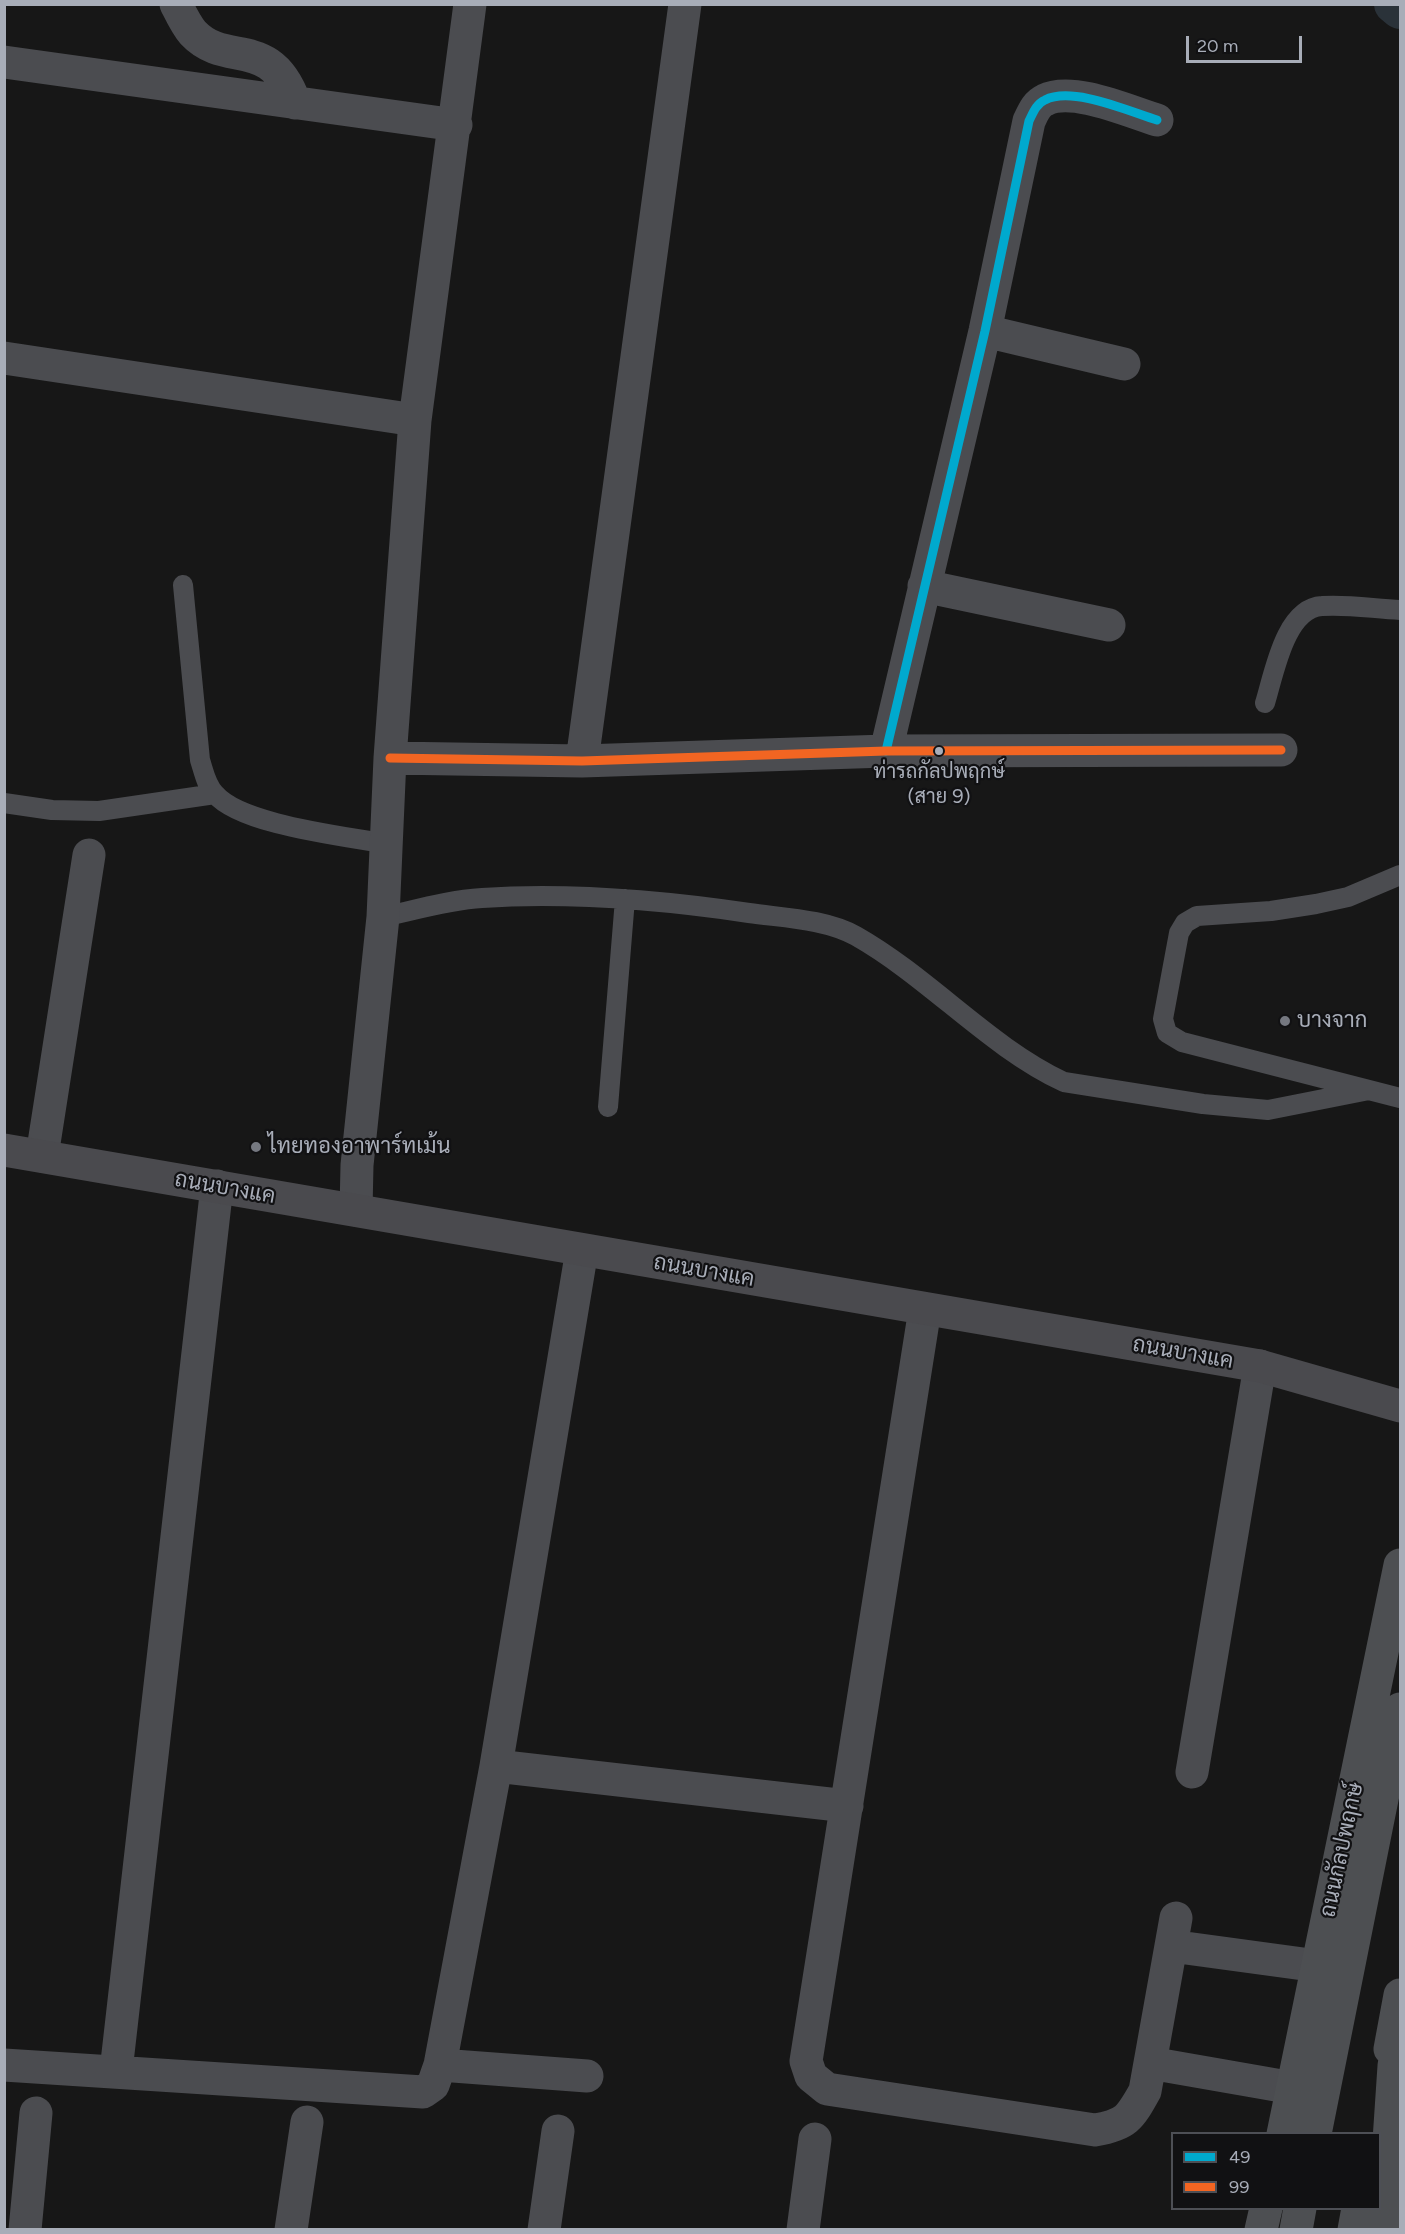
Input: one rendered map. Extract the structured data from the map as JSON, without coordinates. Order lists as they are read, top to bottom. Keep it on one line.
{"streets":{"main road":["ถนนบางแค","ถนนกัลปพฤกษ์"]},"places":["ท่ารถกัลปพฤกษ์ (สาย 9)","บางจาก","ไทยทองอาพาร์ทเม้น"],"lines":["transit line 49","transit line 99"],"legend":["49","99"],"scale_bar":"20 m"}
